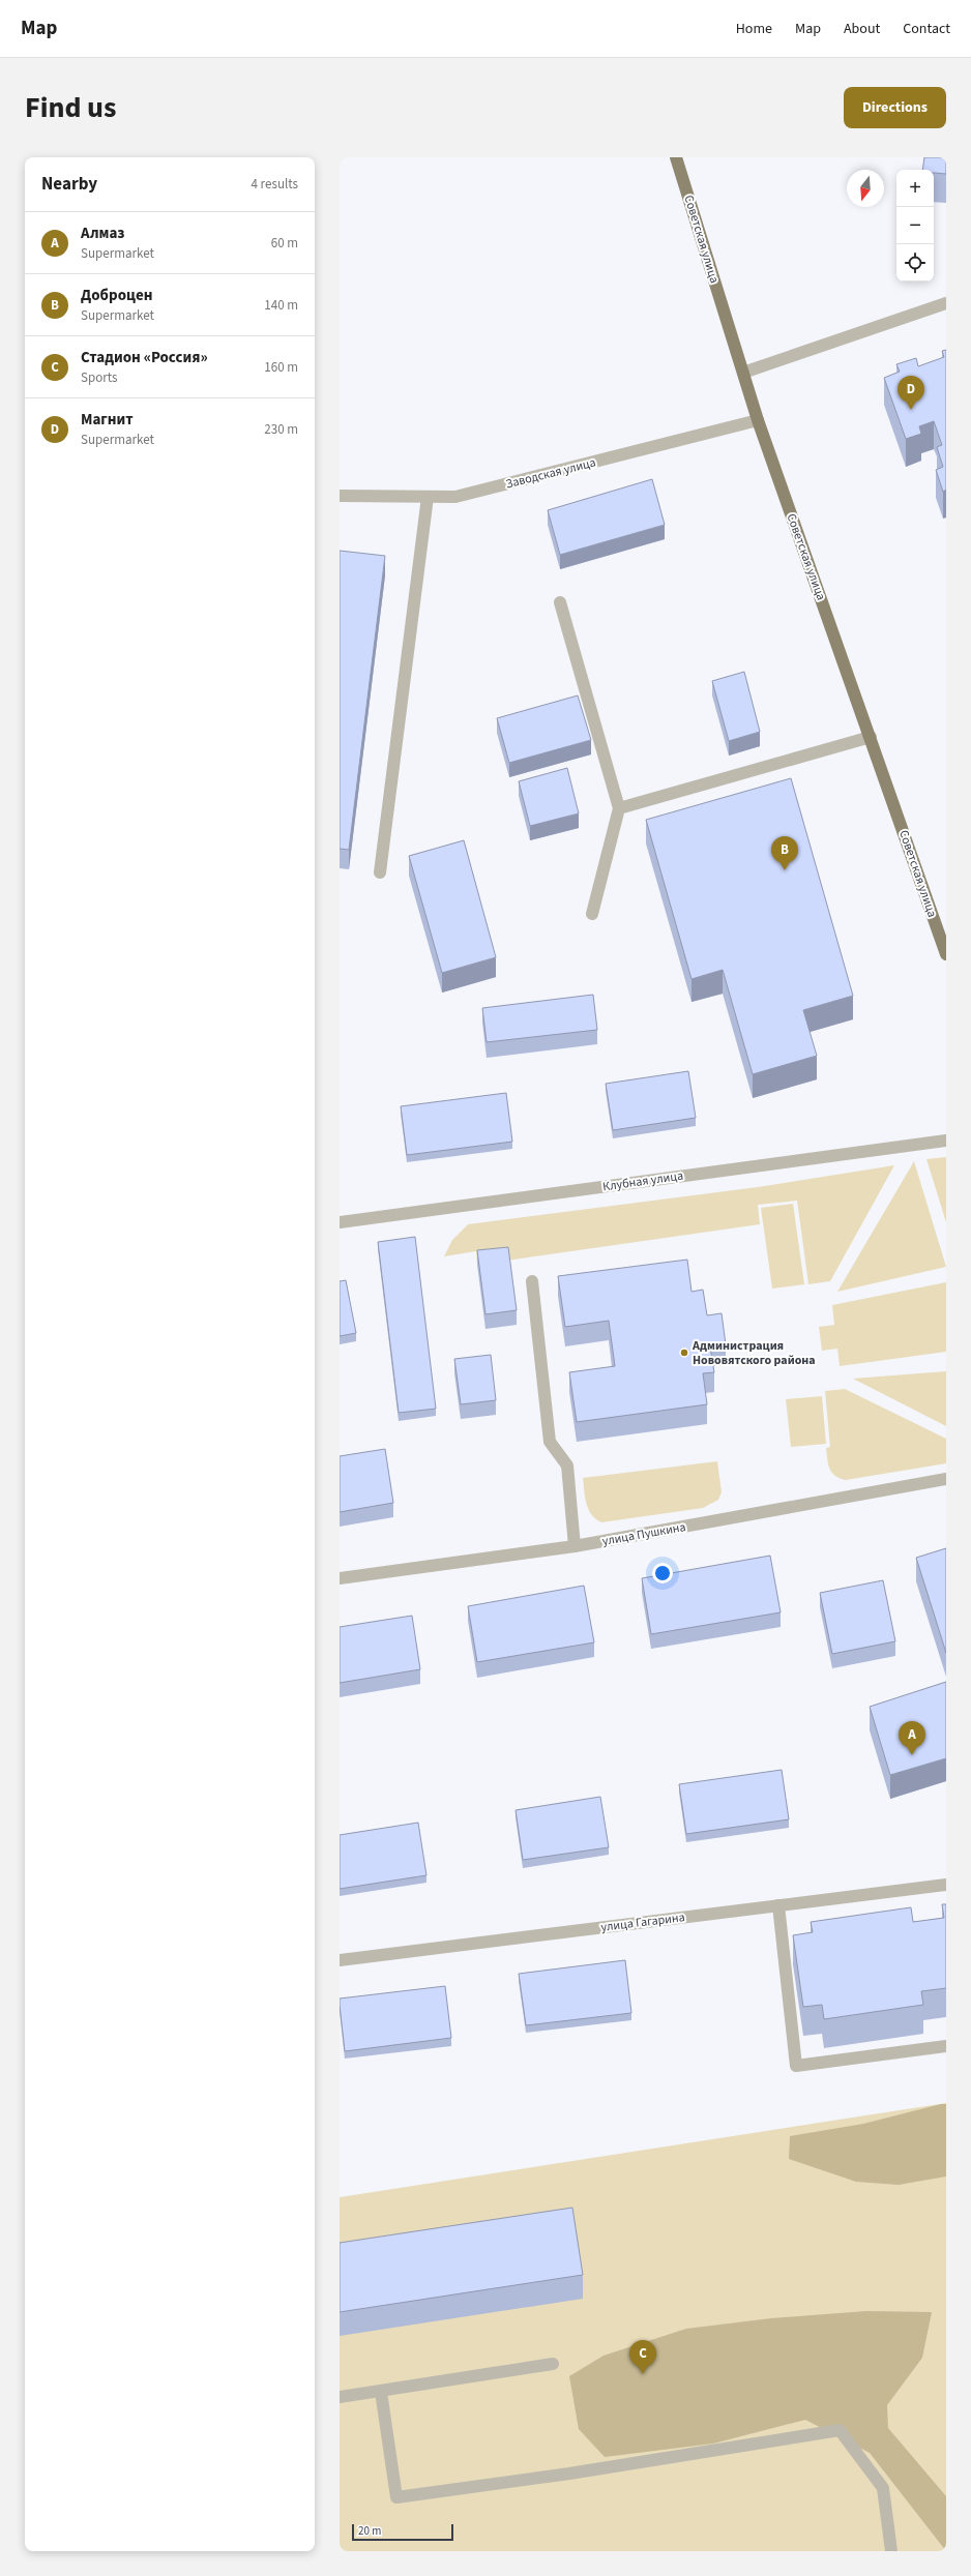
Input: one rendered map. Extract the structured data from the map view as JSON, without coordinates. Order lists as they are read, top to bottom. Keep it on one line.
{"streets":{"main road":["Советская улица"],"street":["Заводская улица","Клубная улица","улица Пушкина","улица Гагарина"]},"crossings":[["Советская улица","Заводская улица"]],"places":["Администрация Нововятского района"],"scale_bar":"20 m","north":"bottom","page":{"header":"Map","nav":["Home","Map","About","Contact"],"title":"Find us","buttons":"Directions","heading":["Nearby","4 results"],"map_buttons":["+","−"],"list":[{"mark":"A","name":"Алмаз","note":"Supermarket","value":"60 m"},{"mark":"B","name":"Доброцен","note":"Supermarket","value":"140 m"},{"mark":"C","name":"Стадион «Россия»","note":"Sports","value":"160 m"},{"mark":"D","name":"Магнит","note":"Supermarket","value":"230 m"}],"pins":["D","B","A","C"],"scale":"20 m"}}
